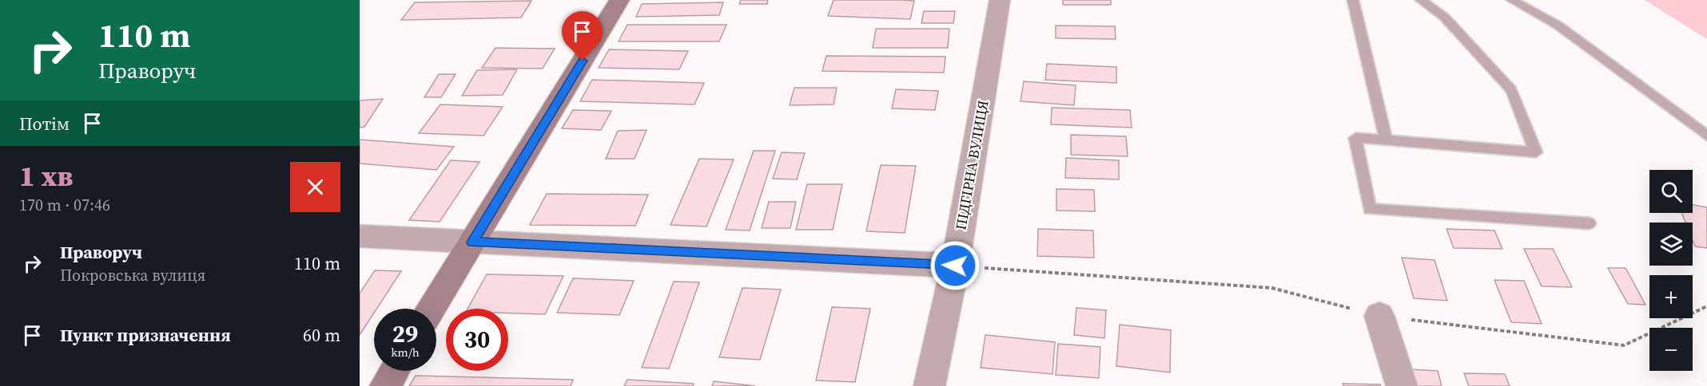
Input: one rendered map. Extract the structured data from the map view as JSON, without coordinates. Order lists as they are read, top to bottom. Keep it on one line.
{"streets":{"street":["ПІДГІРНА ВУЛИЦЯ"]},"page":{"turn":["110 m","Праворуч"],"then":"Потім","heading":["1 хв","170 m · 07:46"],"map_buttons":["+","−"],"list":[{"name":"Праворуч","note":"Покровська вулиця","value":"110 m"},{"name":"Пункт призначення","value":"60 m"}],"speed":"29 km/h","limit":"30"}}
